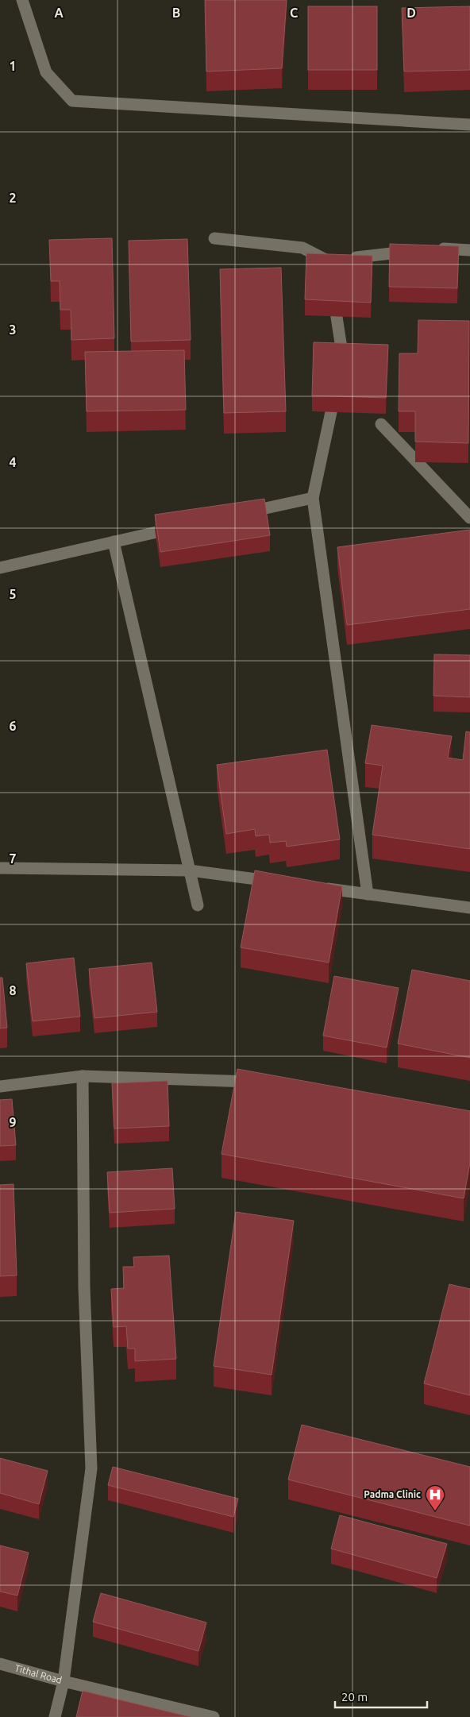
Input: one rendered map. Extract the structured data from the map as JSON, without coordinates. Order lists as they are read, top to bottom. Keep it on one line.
{"streets":{"street":["Tithal Road"]},"places":{"hospital":["Padma Clinic"]},"scale_bar":"20 m","grid":{"columns":["A","B","C","D"],"rows":["1","2","3","4","5","6","7","8","9"]}}
